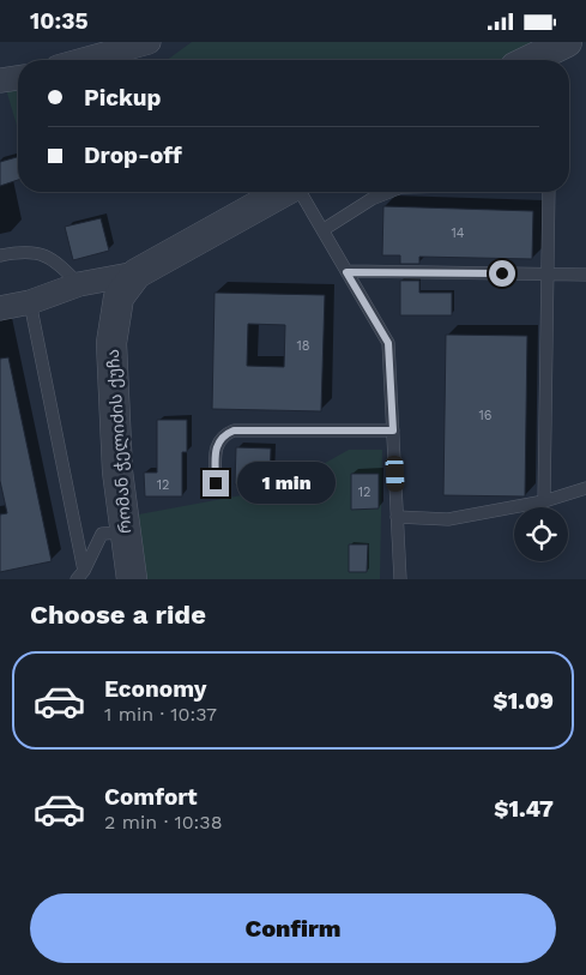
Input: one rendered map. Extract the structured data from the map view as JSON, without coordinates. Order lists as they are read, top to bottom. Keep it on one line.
{"streets":{"street":["რომან ჭელიძის ქუჩა"]},"house_numbers":["14","18","16","12","12"],"page":{"status":"10:35","banner":["Pickup","Drop-off"],"bubble":"1 min","heading":"Choose a ride","list":[{"name":"Economy","note":"1 min · 10:37","value":"$1.09"},{"name":"Comfort","note":"2 min · 10:38","value":"$1.47"}],"buttons":"Confirm"}}
